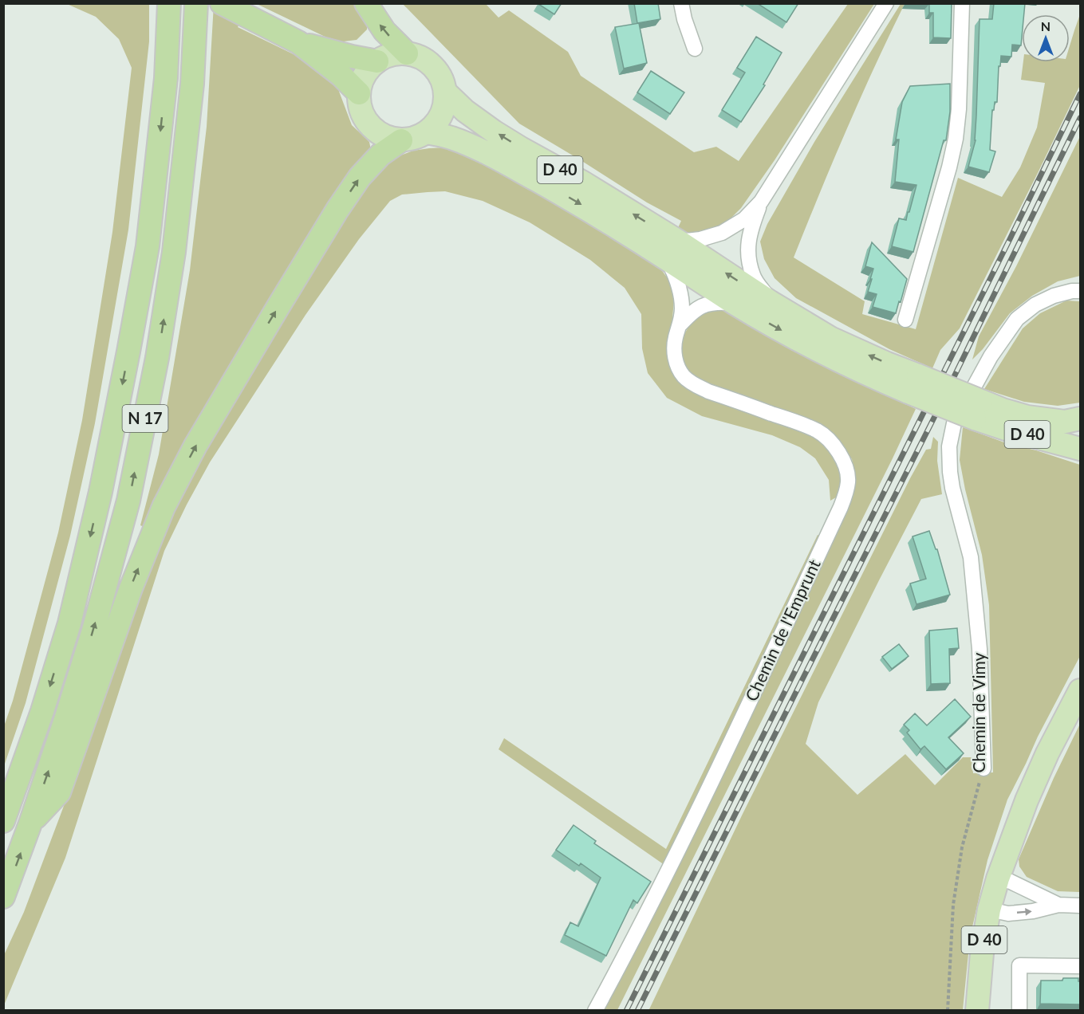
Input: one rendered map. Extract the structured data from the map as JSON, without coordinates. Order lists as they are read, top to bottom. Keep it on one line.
{"streets":{"highway":["N 17"],"main road":["D 40"],"street":["Chemin de l'Emprunt","Chemin de Vimy"]},"crossings":[["D 40","Chemin de l'Emprunt"]],"north":"top"}
